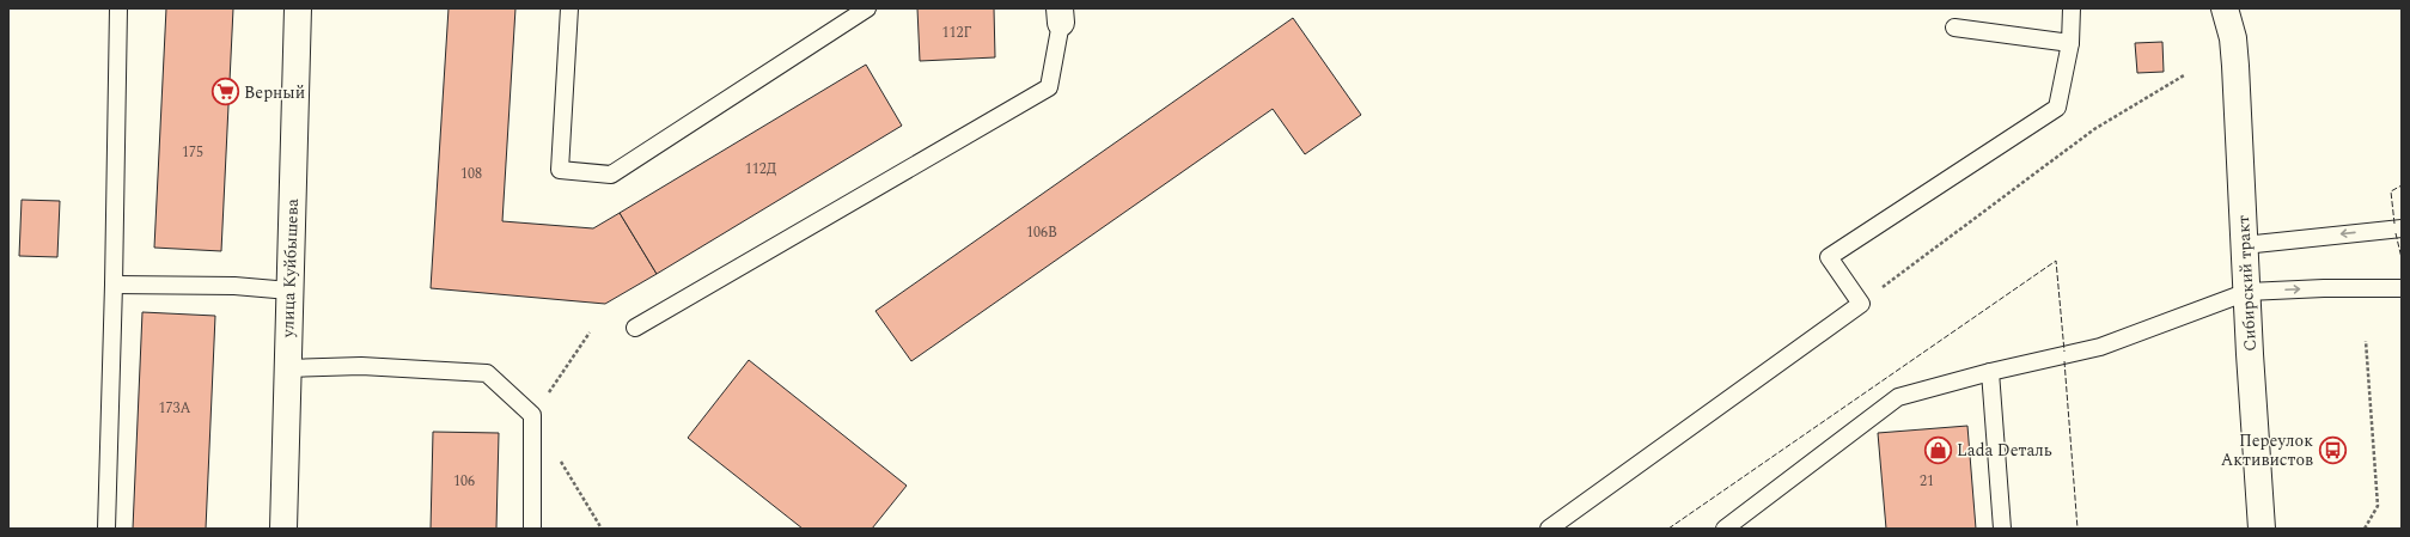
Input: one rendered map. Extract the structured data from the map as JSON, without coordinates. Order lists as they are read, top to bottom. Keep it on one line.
{"streets":{"main road":["улица Куйбышева","Сибирский тракт"]},"places":{"supermarket":["Верный"],"shop":["Lada Dеталь"],"bus stop":["Переулок Активистов"]},"house_numbers":["112Г","175","112Д","108","106В","173А","106","21"]}
